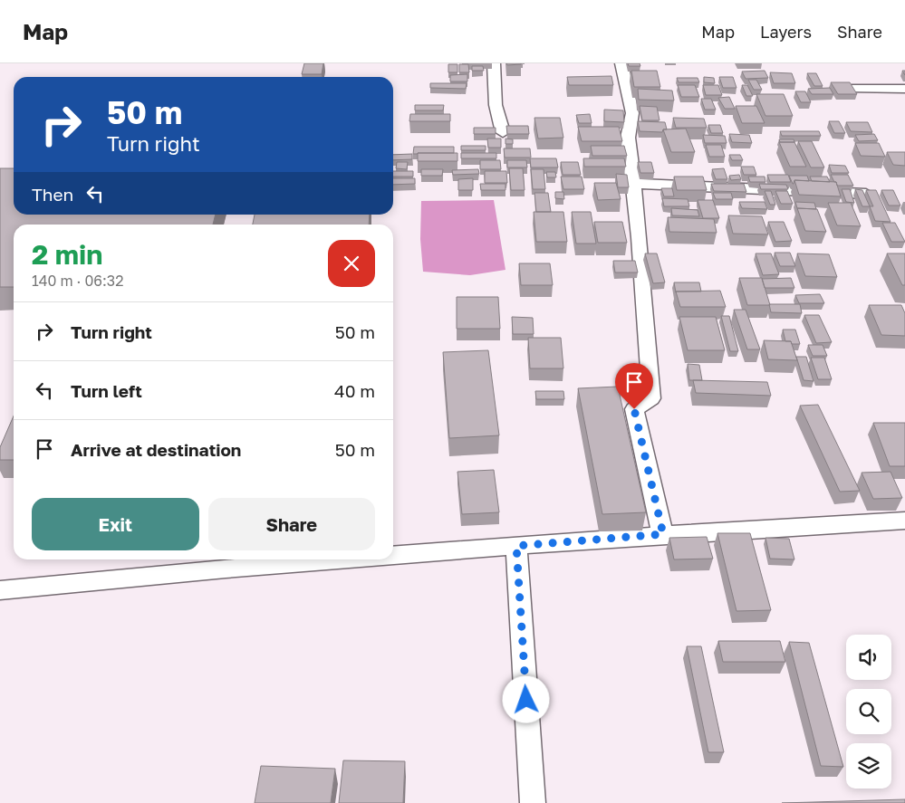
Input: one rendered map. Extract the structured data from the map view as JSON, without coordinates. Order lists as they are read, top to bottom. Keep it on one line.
{"page":{"header":"Map","nav":["Map","Layers","Share"],"turn":["50 m","Turn right"],"then":"Then","heading":["2 min","140 m · 06:32"],"list":[{"name":"Turn right","value":"50 m"},{"name":"Turn left","value":"40 m"},{"name":"Arrive at destination","value":"50 m"}],"buttons":["Exit","Share"]}}
